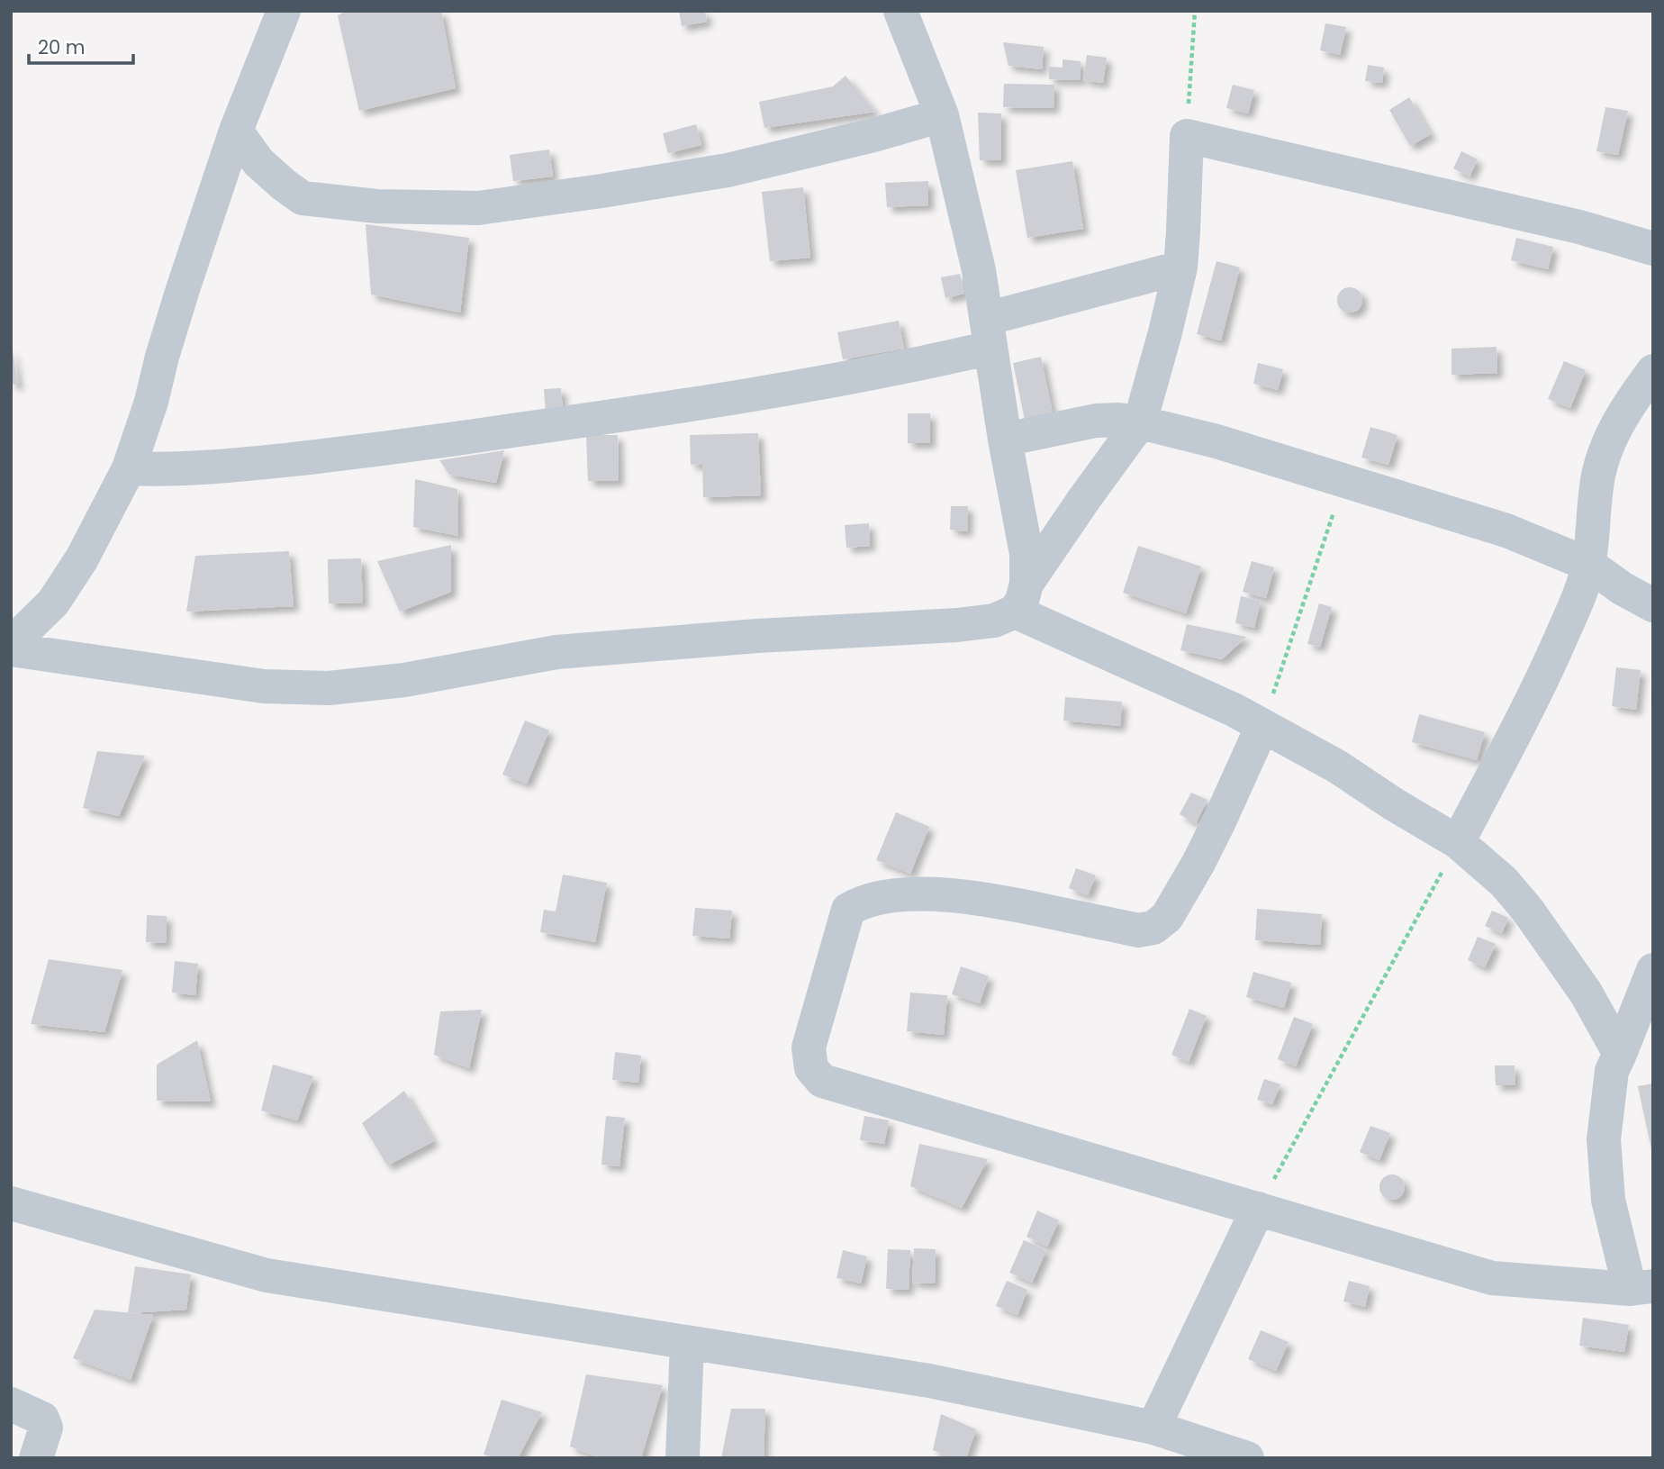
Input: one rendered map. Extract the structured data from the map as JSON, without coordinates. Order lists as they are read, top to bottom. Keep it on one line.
{"scale_bar":"20 m"}
